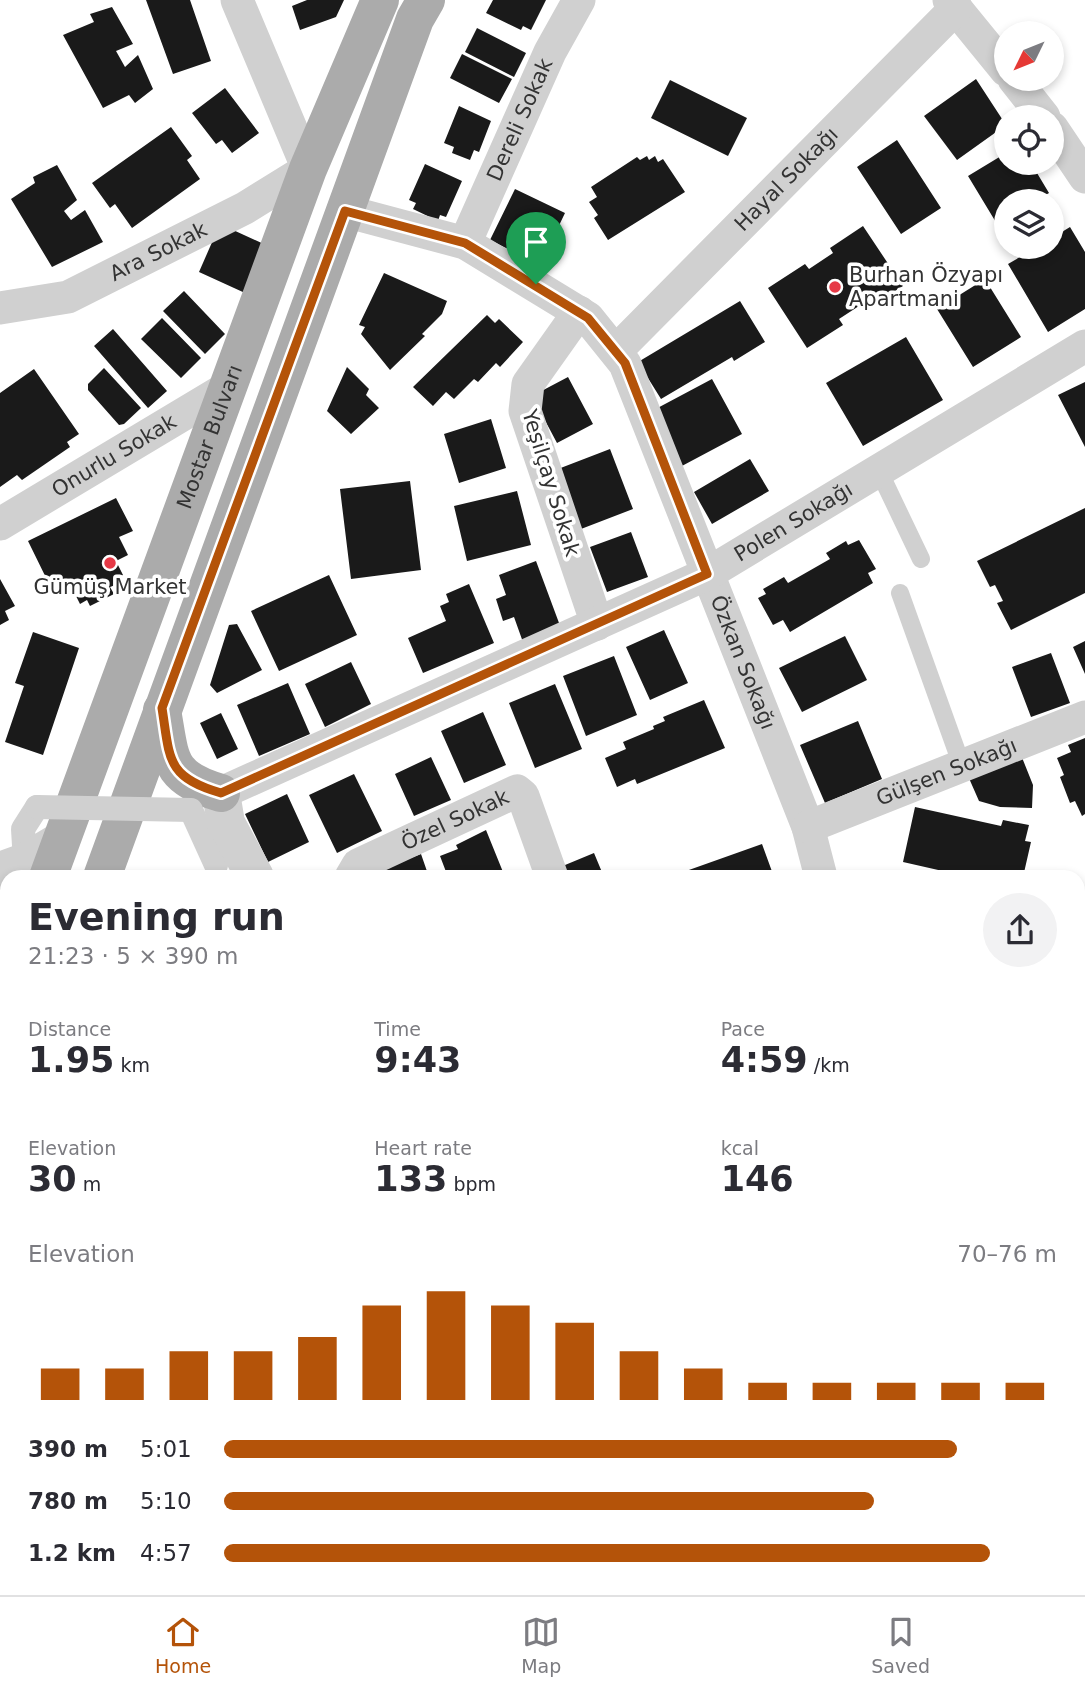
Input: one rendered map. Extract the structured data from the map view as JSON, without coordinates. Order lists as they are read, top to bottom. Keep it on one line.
{"streets":{"main road":["Mostar Bulvarı"],"street":["Dereli Sokak","Hayal Sokağı","Ara Sokak","Onurlu Sokak","Yeşilçay Sokak","Polen Sokağı","Özkan Sokağı","Gülşen Sokağı","Özel Sokak"]},"crossings":[["Dereli Sokak","Özkan Sokağı"],["Hayal Sokağı","Özkan Sokağı"],["Ara Sokak","Mostar Bulvarı"],["Mostar Bulvarı","Onurlu Sokak"],["Yeşilçay Sokak","Polen Sokağı"],["Yeşilçay Sokak","Özkan Sokağı"],["Polen Sokağı","Özkan Sokağı"],["Özkan Sokağı","Gülşen Sokağı"]],"places":["Burhan Özyapı Apartmani","Gümüş Market"],"north":"bottom left","page":{"heading":["Evening run","21:23 · 5 × 390 m"],"stats":[["Distance","1.95 km"],["Time","9:43"],["Pace","4:59 /km"],["Elevation","30 m"],["Heart rate","133 bpm"],["kcal","146"]],"chart":["Elevation","70–76 m"],"list":[{"name":"390 m","note":"5:01"},{"name":"780 m","note":"5:10"},{"name":"1.2 km","note":"4:57"}],"tabs":["Home","Map","Saved"]}}
